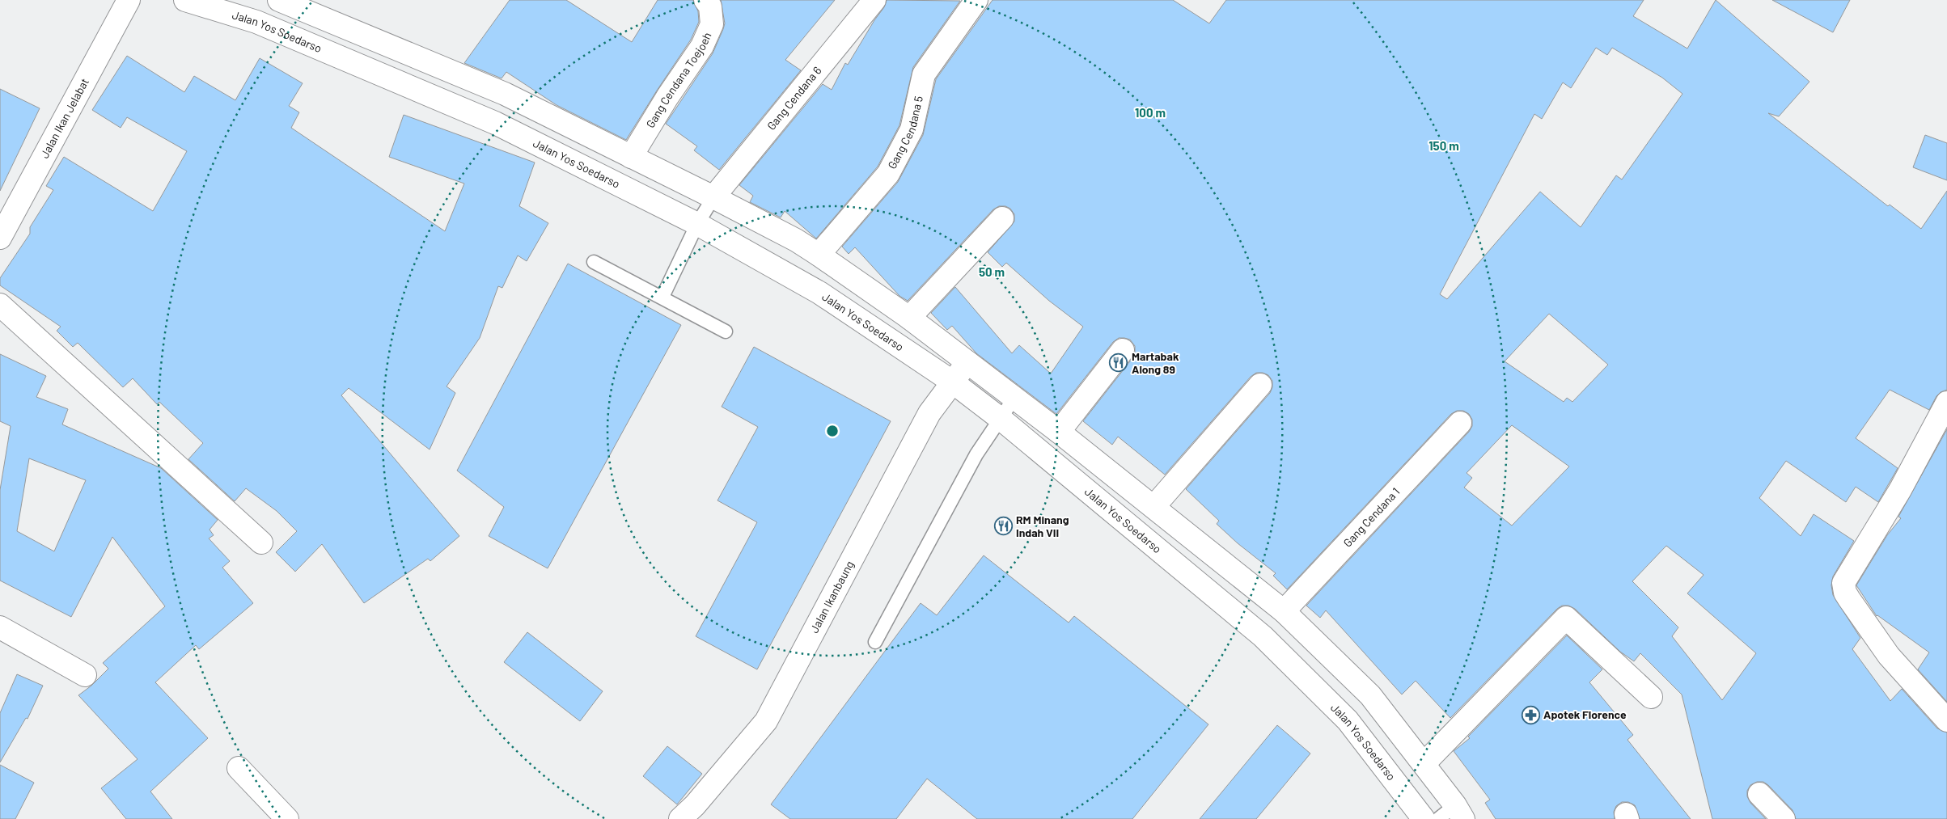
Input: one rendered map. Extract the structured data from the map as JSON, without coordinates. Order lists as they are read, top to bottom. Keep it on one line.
{"streets":{"main road":["Jalan Yos Soedarso","Gang Cendana Toejoeh","Gang Cendana 6","Jalan Ikan Jelabat","Gang Cendana 5","Gang Cendana 1","Jalan Ikanbaung"]},"crossings":[["Jalan Yos Soedarso","Jalan Ikanbaung"]],"places":{"restaurant":["Martabak Along 89","RM Minang Indah VII"],"pharmacy":["Apotek Florence"]},"rings":["100 m","150 m","50 m"]}
